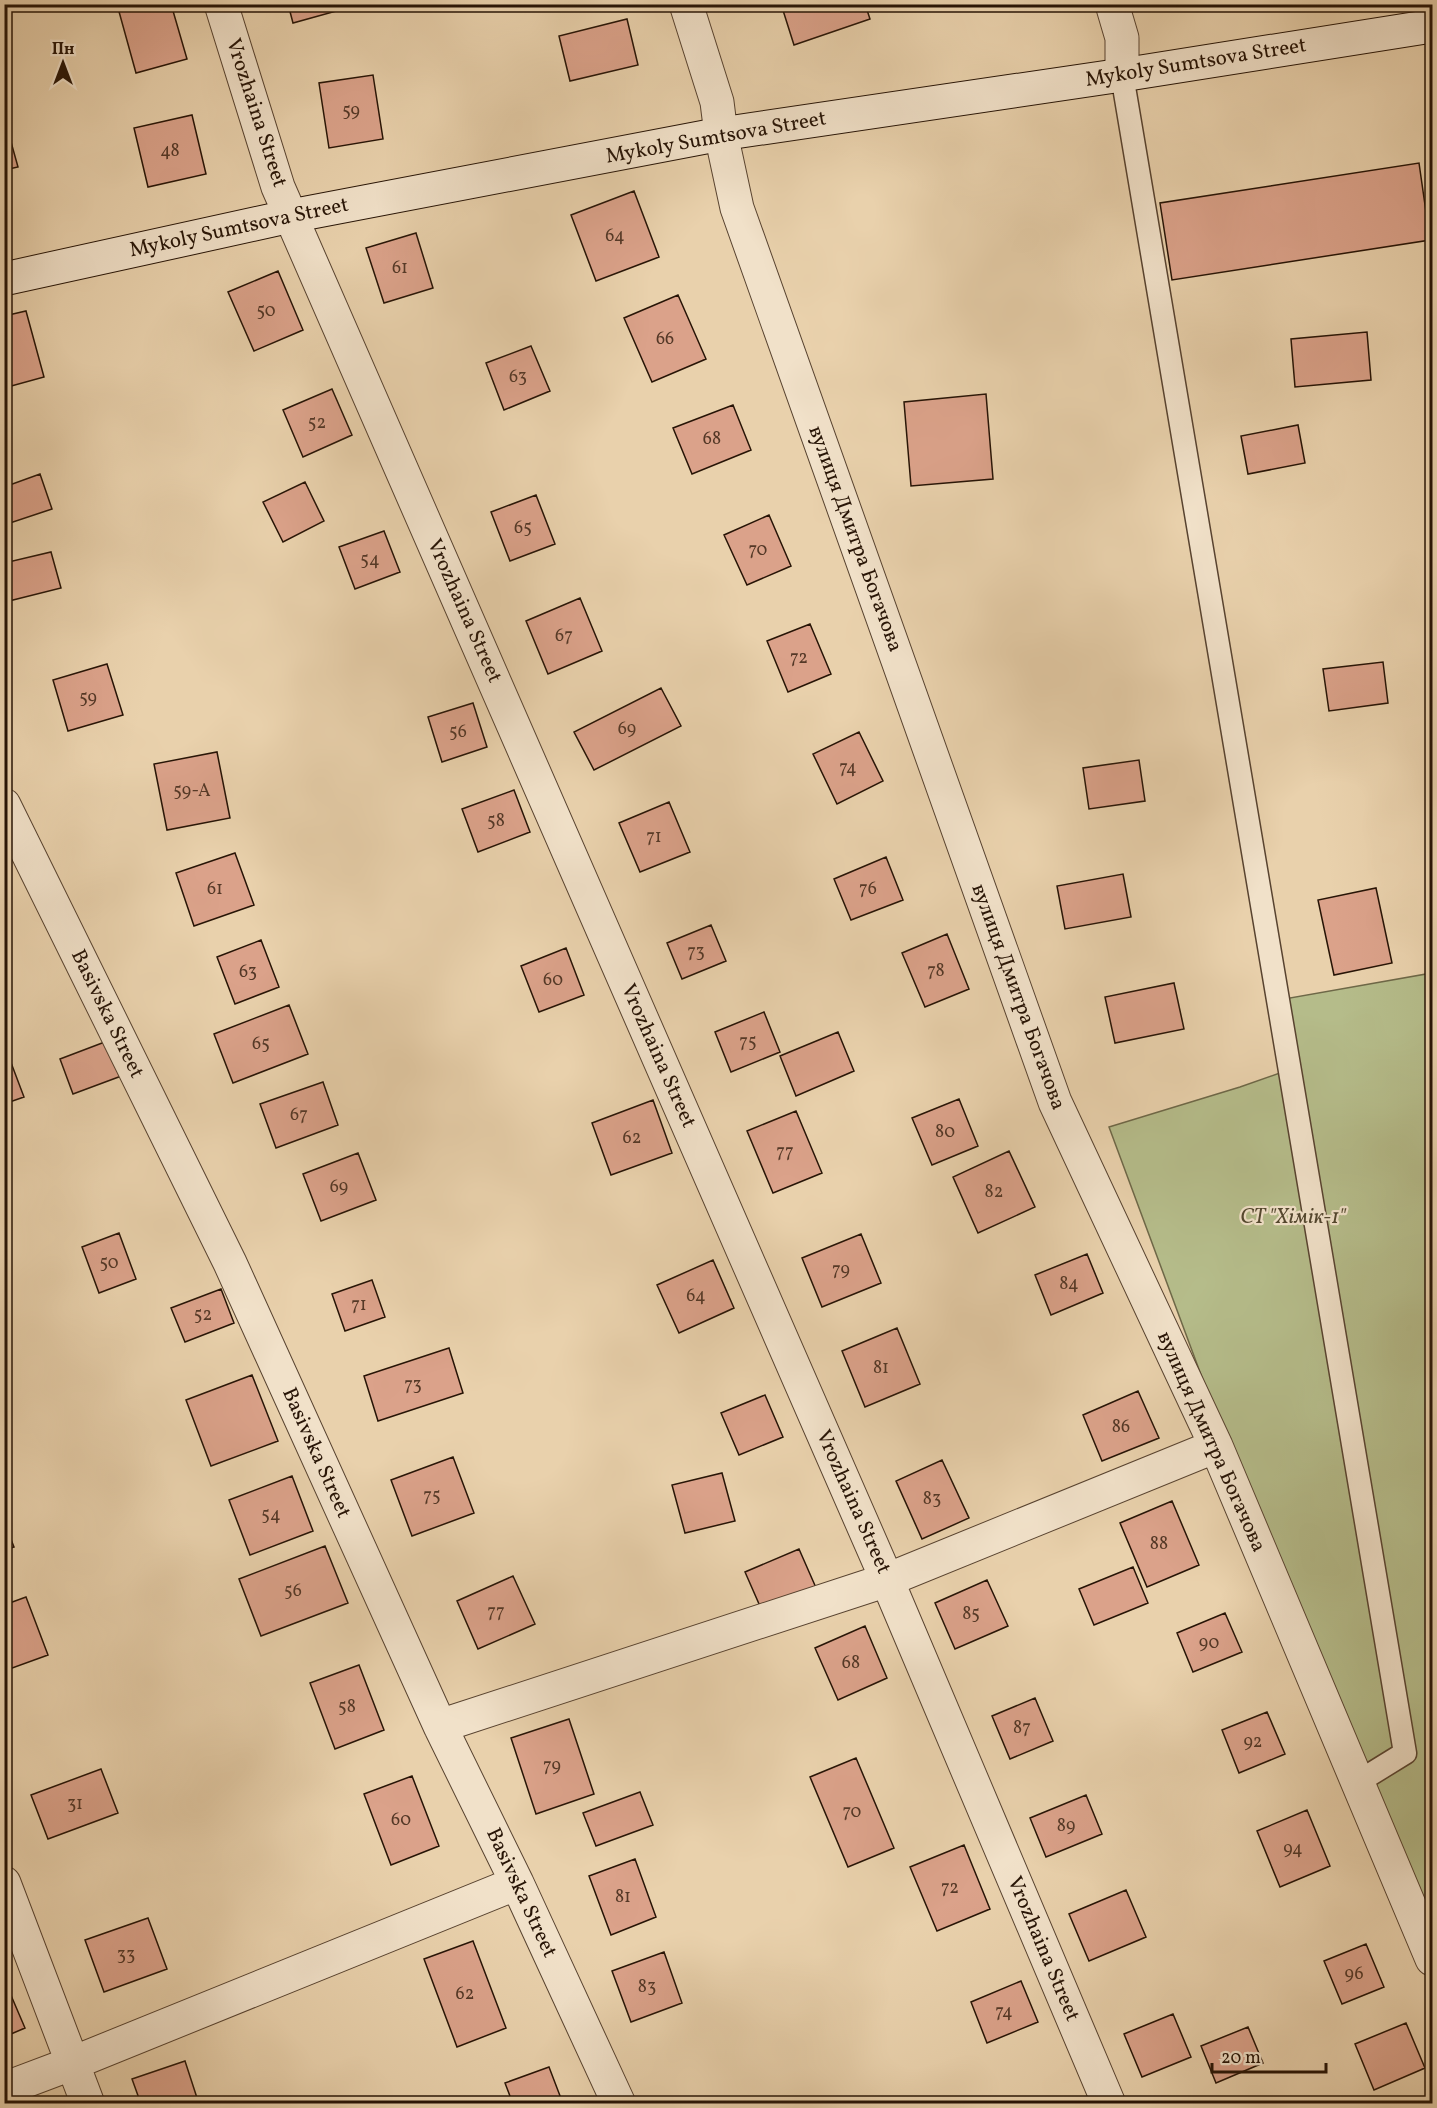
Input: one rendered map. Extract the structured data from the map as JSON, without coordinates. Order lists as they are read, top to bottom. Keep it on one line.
{"streets":{"street":["Mykoly Sumtsova Street","Vrozhaina Street","вулиця Дмитра Богачова","Basivska Street"]},"crossings":[["Mykoly Sumtsova Street","Vrozhaina Street"],["Mykoly Sumtsova Street","вулиця Дмитра Богачова"]],"parks":["СТ \"Хімік-1\""],"house_numbers":["59","48","64","61","50","66","63","52","68","65","70","54","67","72","59","69","56","74","59-А","58","71","61","76","73","78","63","60","75","65","67","80","62","77","69","82","50","79","84","64","71","52","81","73","86","75","83","54","88","56","77","85","90","68","58","87","92","79","31","70","60","89","94","72","81","33","96","83","62","74"],"scale_bar":"20 m","north":"top"}
